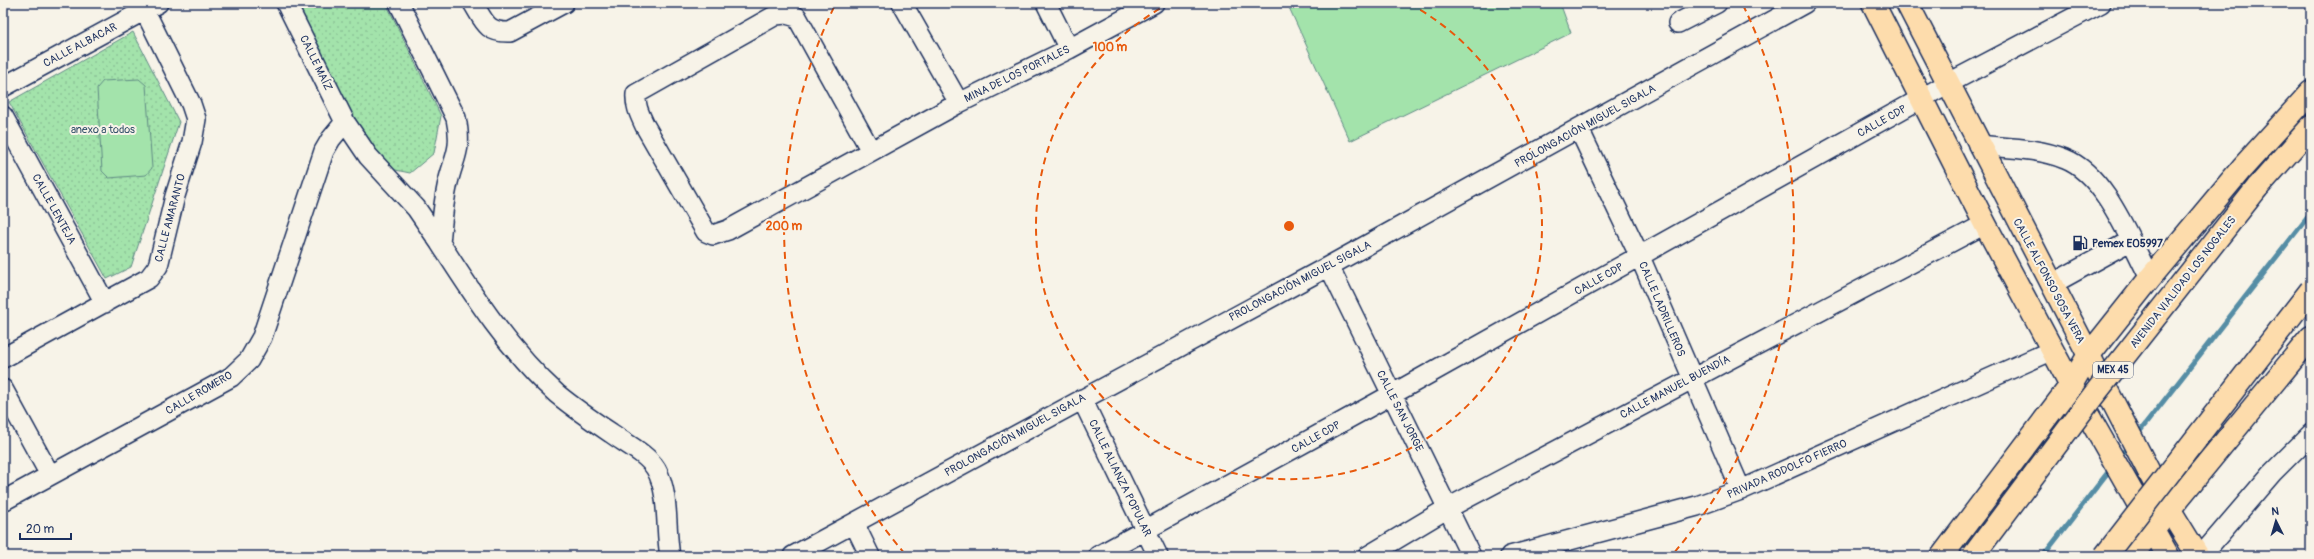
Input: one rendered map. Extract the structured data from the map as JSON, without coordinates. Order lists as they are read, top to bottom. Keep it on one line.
{"streets":{"main road":["CALLE ALFONSO SOSA VERA","AVENIDA VIALIDAD LOS NOGALES","MEX 45"],"street":["CALLE ALBACAR","CALLE MAÍZ","MINA DE LOS PORTALES","CALLE CDP","PROLONGACIÓN MIGUEL SIGALA","CALLE LENTEJA","CALLE AMARANTO","CALLE LADRILLEROS","CALLE MANUEL BUENDÍA","CALLE ROMERO","CALLE SAN JORGE","PRIVADA RODOLFO FIERRO","CALLE ALIANZA POPULAR"]},"crossings":[["CALLE ALBACAR","CALLE AMARANTO"],["CALLE MAÍZ","CALLE ROMERO"],["CALLE CDP","CALLE ALFONSO SOSA VERA"],["CALLE CDP","CALLE LADRILLEROS"],["CALLE CDP","CALLE SAN JORGE"],["CALLE CDP","CALLE ALIANZA POPULAR"],["PROLONGACIÓN MIGUEL SIGALA","CALLE LADRILLEROS"],["PROLONGACIÓN MIGUEL SIGALA","CALLE SAN JORGE"],["PROLONGACIÓN MIGUEL SIGALA","CALLE ALIANZA POPULAR"],["CALLE LENTEJA","CALLE AMARANTO"],["CALLE LADRILLEROS","CALLE MANUEL BUENDÍA"],["CALLE LADRILLEROS","PRIVADA RODOLFO FIERRO"],["CALLE MANUEL BUENDÍA","CALLE SAN JORGE"]],"parks":["anexo a todos"],"places":{"fuel station":["Pemex E05997"]},"scale_bar":"20 m","north":"top","rings":["100 m","200 m"]}
